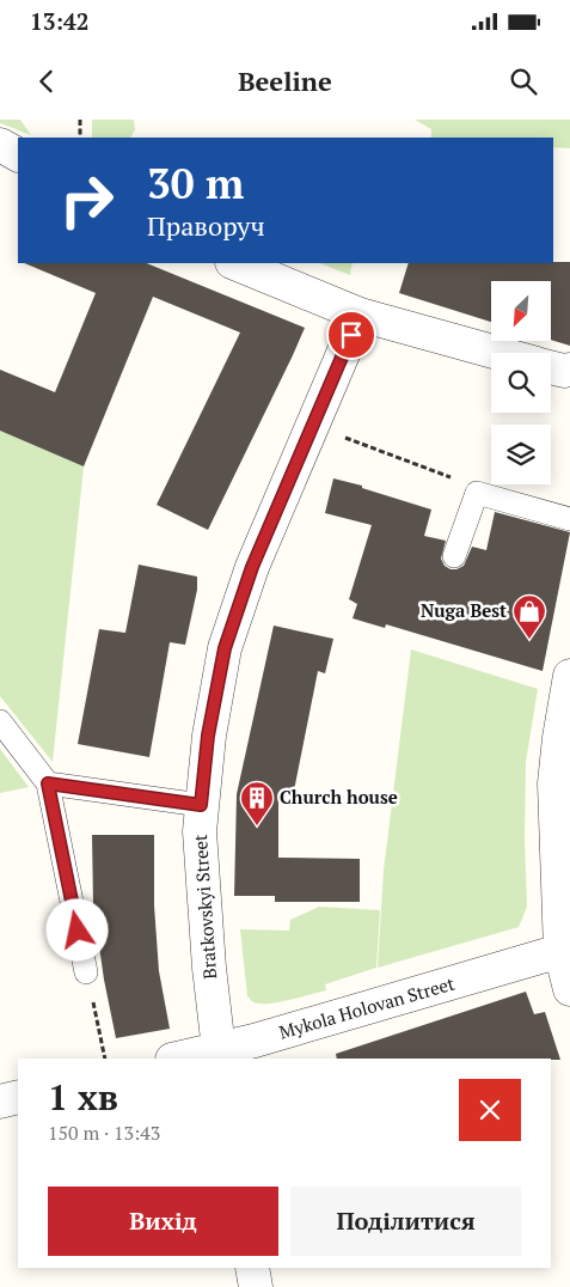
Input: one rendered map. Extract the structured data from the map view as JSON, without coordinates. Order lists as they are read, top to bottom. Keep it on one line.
{"streets":{"street":["Bratkovskyi Street","Mykola Holovan Street"]},"crossings":[["Bratkovskyi Street","Mykola Holovan Street"]],"places":{"shop":["Nuga Best"],"building":["Church house"]},"north":"bottom left","page":{"status":"13:42","header":"Beeline","turn":["30 m","Праворуч"],"heading":["1 хв","150 m · 13:43"],"buttons":["Вихід","Поділитися"]}}
